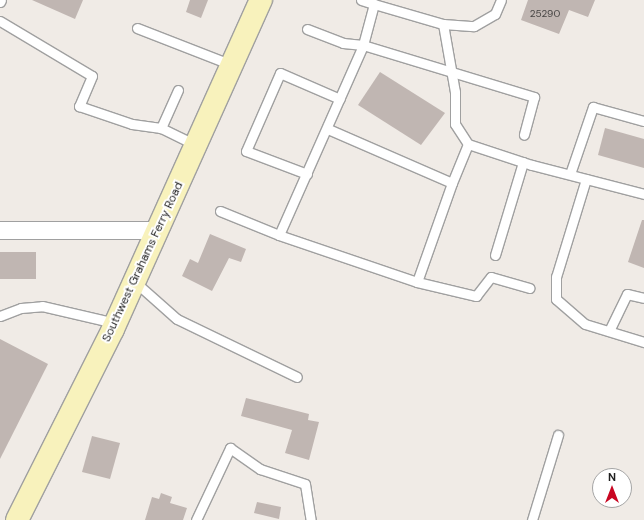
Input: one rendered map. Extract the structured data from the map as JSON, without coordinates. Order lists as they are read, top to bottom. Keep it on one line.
{"streets":{"main road":["Southwest Grahams Ferry Road"]},"house_numbers":["25290"],"north":"top"}
